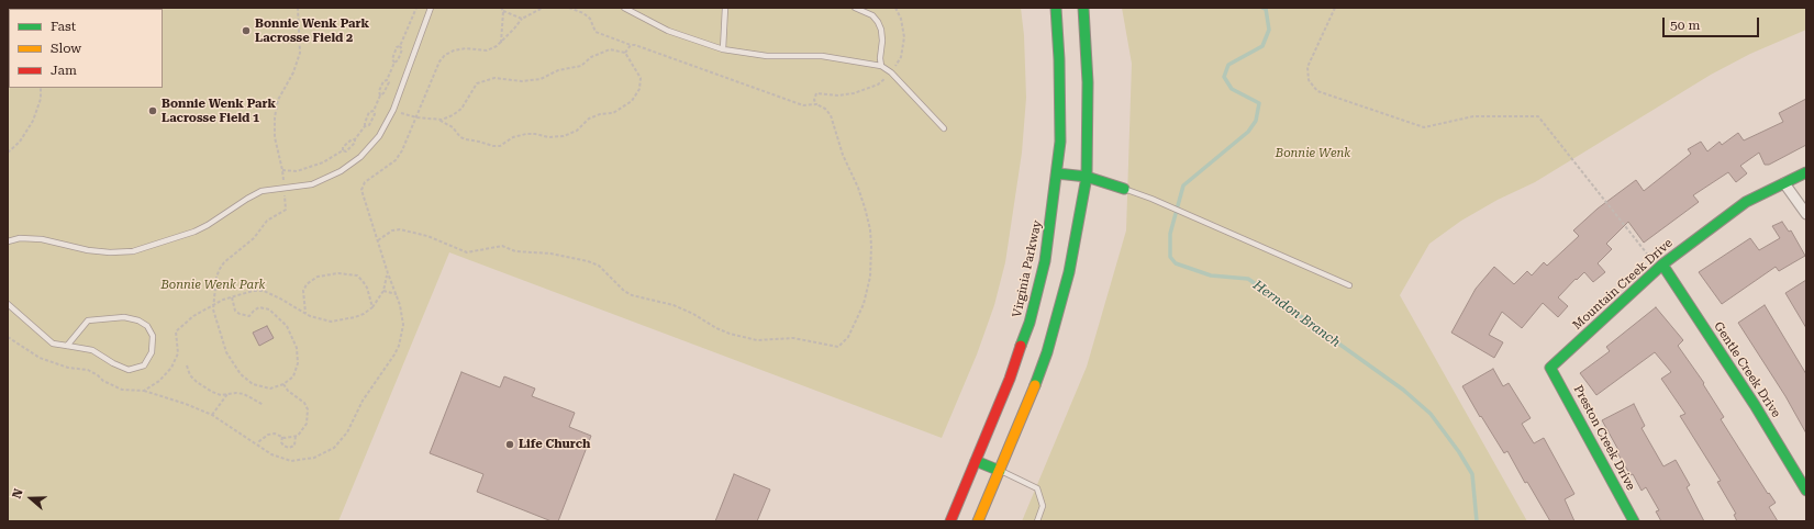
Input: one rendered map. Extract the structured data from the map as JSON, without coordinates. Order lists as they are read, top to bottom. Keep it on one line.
{"streets":{"main road":["Virginia Parkway","Mountain Creek Drive","Gentle Creek Drive","Preston Creek Drive"]},"crossings":[["Mountain Creek Drive","Gentle Creek Drive"],["Mountain Creek Drive","Preston Creek Drive"]],"water":["Herndon Branch"],"parks":["Bonnie Wenk","Bonnie Wenk Park"],"places":["Bonnie Wenk Park Lacrosse Field 2","Bonnie Wenk Park Lacrosse Field 1","Life Church"],"legend":["Fast","Slow","Jam"],"scale_bar":"50 m","north":"left"}
